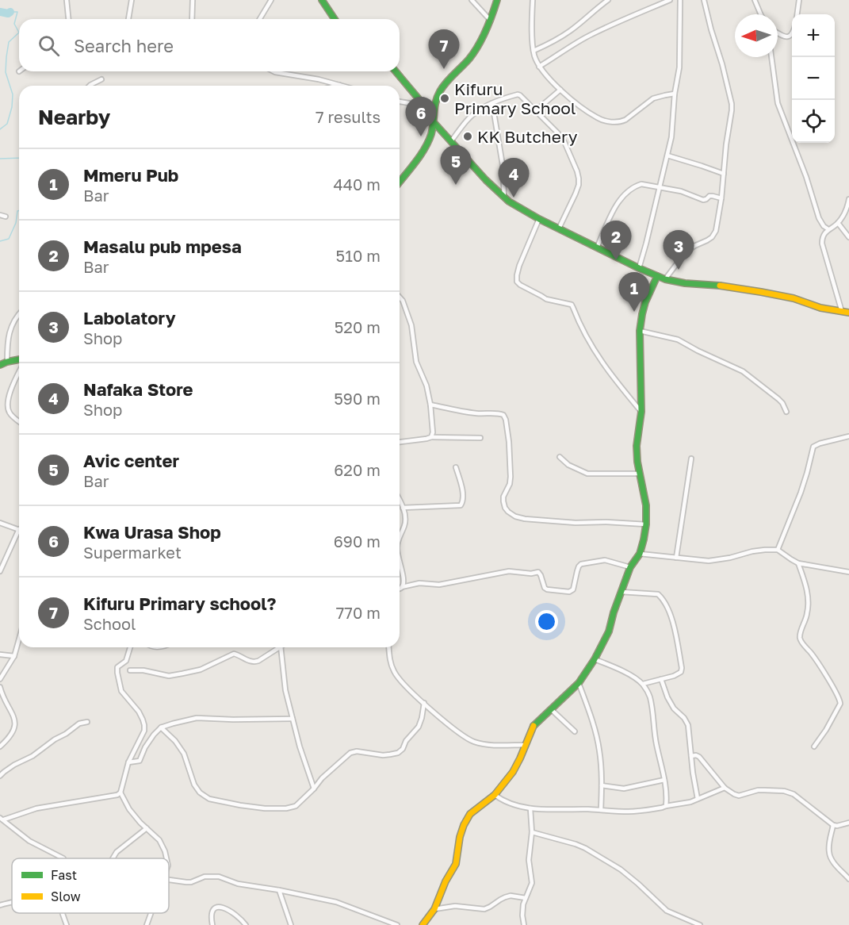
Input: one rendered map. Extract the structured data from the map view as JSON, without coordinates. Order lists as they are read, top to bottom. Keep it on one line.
{"places":["Kifuru Primary School","KK Butchery"],"legend":["Fast","Slow"],"north":"left","page":{"map_buttons":["+","−"],"search":"Search here","pins":["7","6","5","4","2","3","1"],"heading":["Nearby","7 results"],"list":[{"mark":"1","name":"Mmeru Pub","note":"Bar","value":"440 m"},{"mark":"2","name":"Masalu pub mpesa","note":"Bar","value":"510 m"},{"mark":"3","name":"Labolatory","note":"Shop","value":"520 m"},{"mark":"4","name":"Nafaka Store","note":"Shop","value":"590 m"},{"mark":"5","name":"Avic center","note":"Bar","value":"620 m"},{"mark":"6","name":"Kwa Urasa Shop","note":"Supermarket","value":"690 m"},{"mark":"7","name":"Kifuru Primary school?","note":"School","value":"770 m"}]}}
